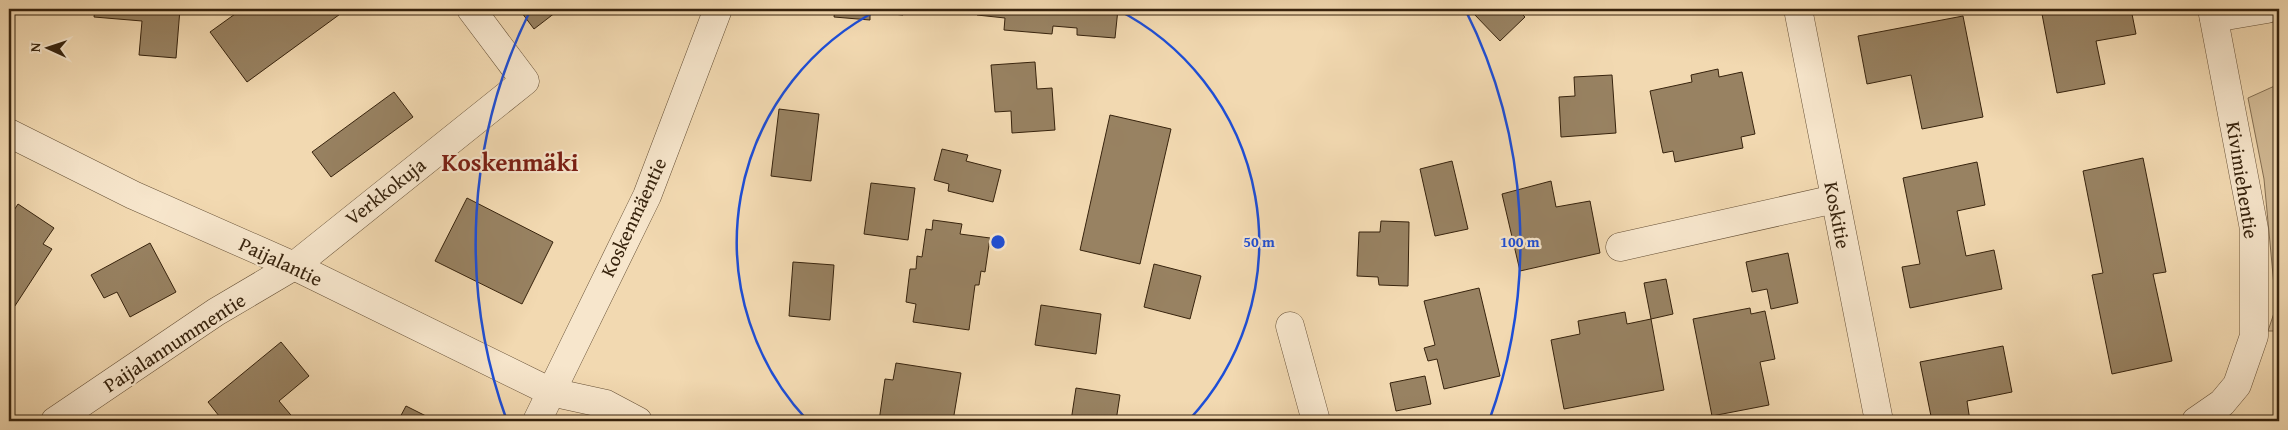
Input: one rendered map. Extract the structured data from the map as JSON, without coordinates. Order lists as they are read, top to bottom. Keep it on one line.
{"streets":{"street":["Kivimiehentie","Verkkokuja","Koskitie","Koskenmäentie","Paijalantie","Paijalannummentie"]},"crossings":[["Verkkokuja","Paijalantie"],["Verkkokuja","Paijalannummentie"],["Koskenmäentie","Paijalantie"],["Paijalantie","Paijalannummentie"]],"districts":["Koskenmäki"],"north":"left","rings":["50 m","100 m"]}
